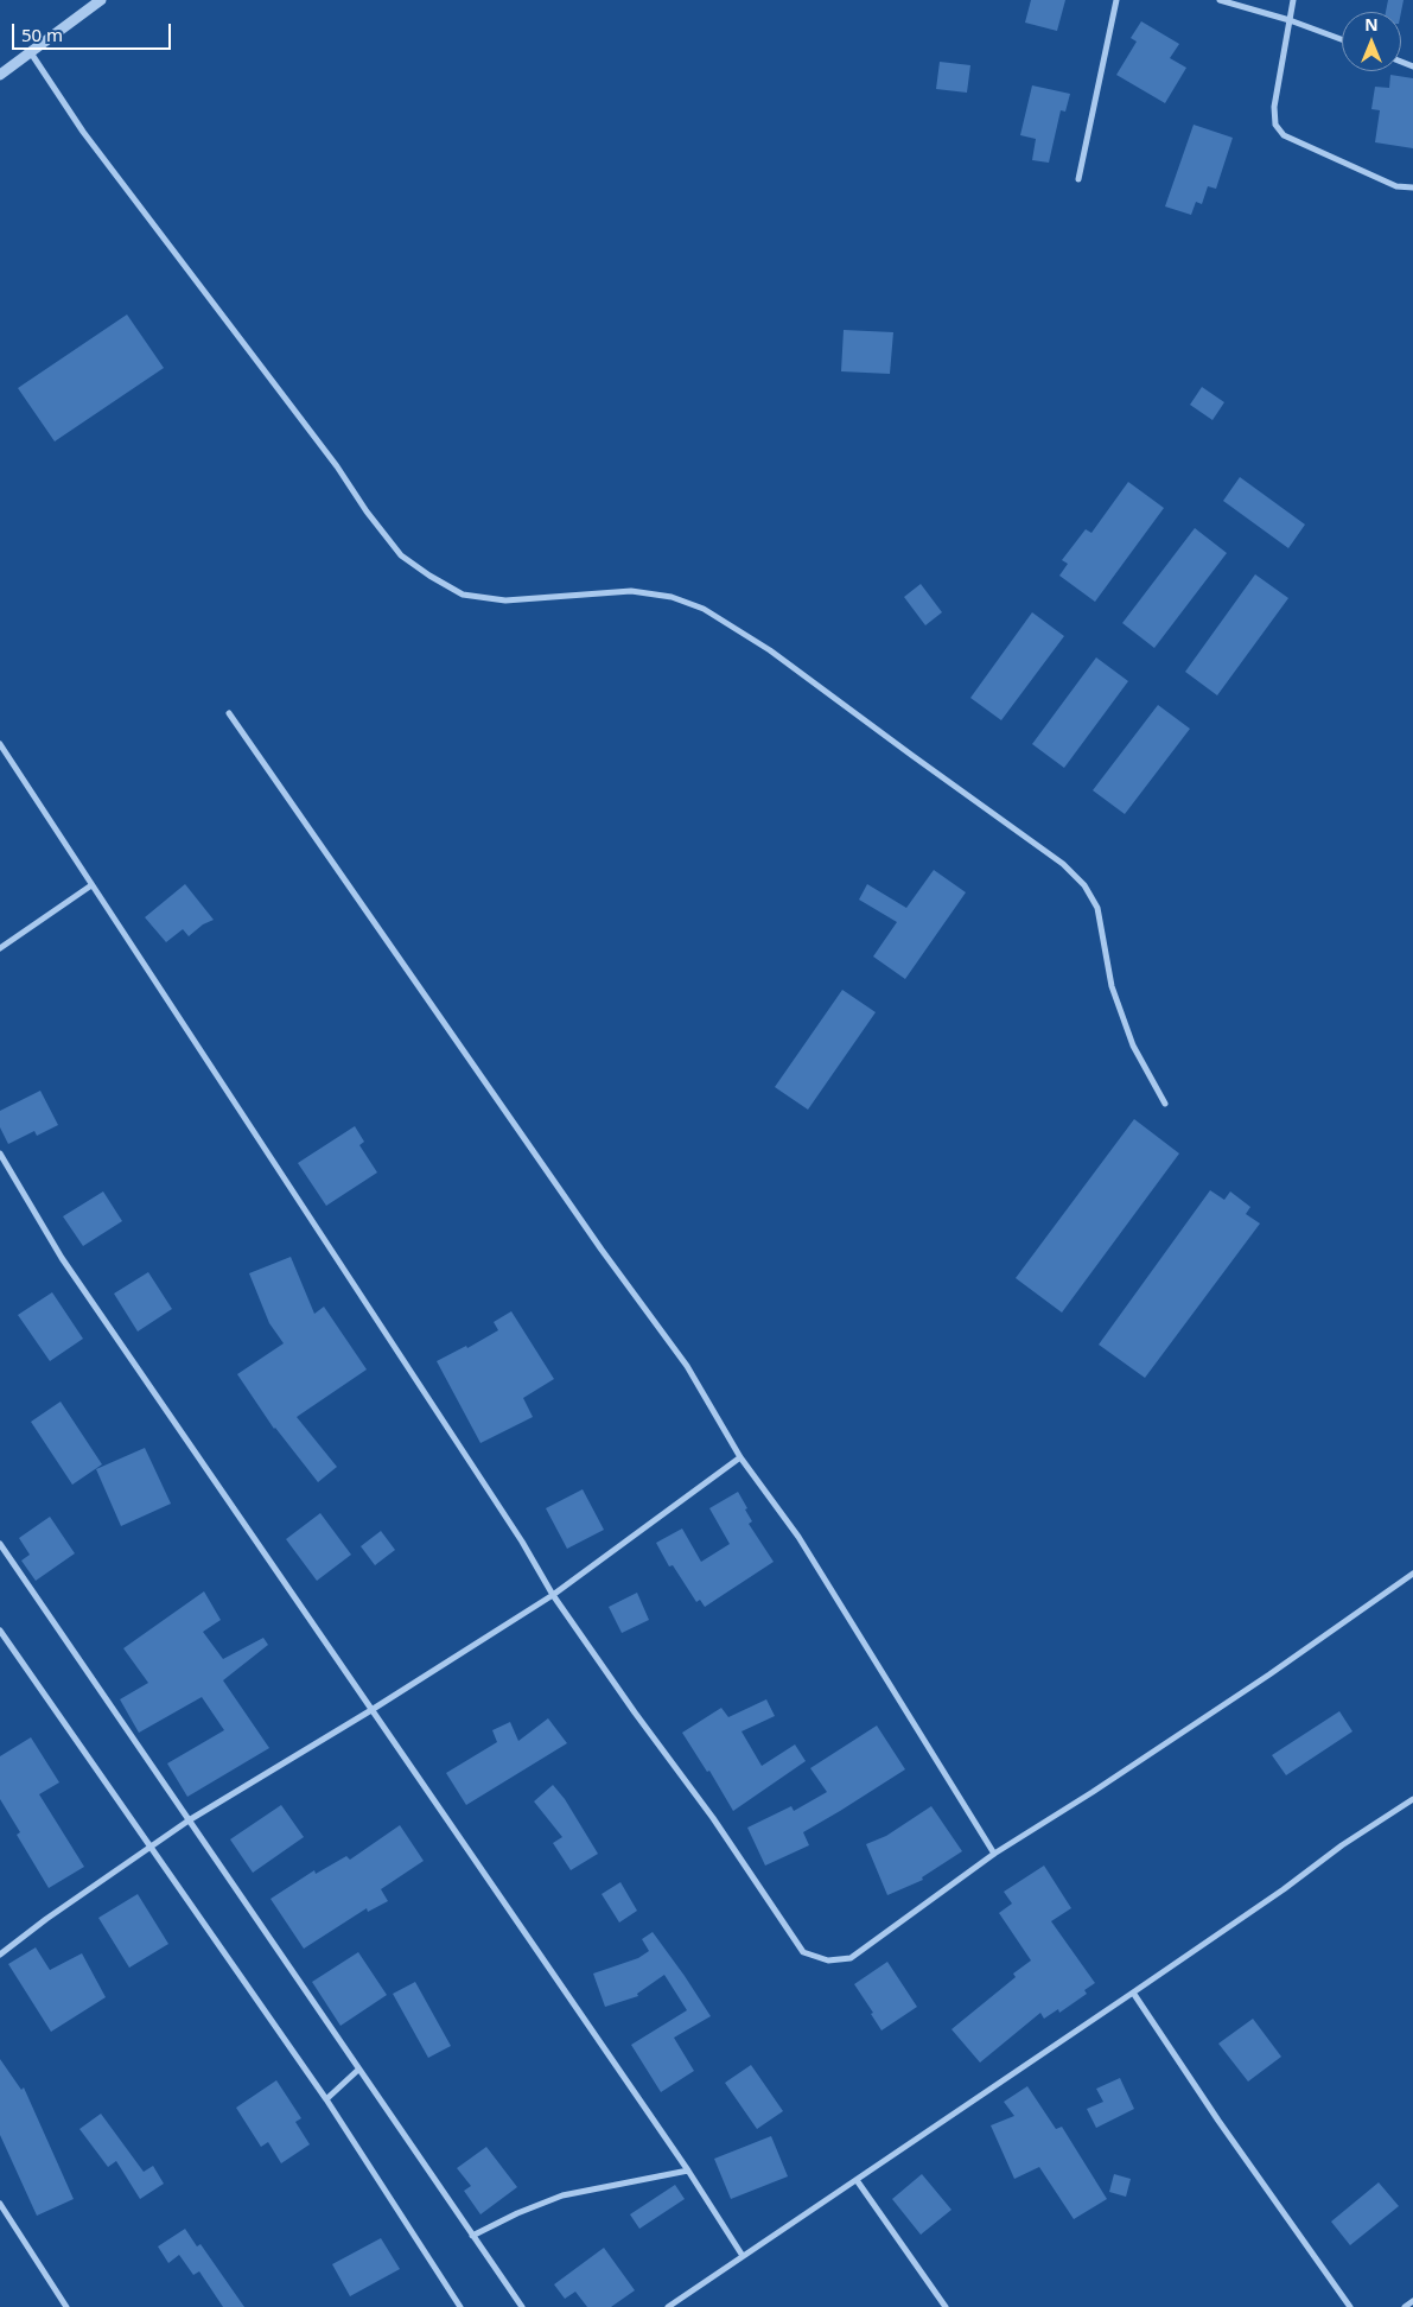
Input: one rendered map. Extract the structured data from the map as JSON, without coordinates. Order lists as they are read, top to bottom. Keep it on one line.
{"scale_bar":"50 m","north":"top"}
